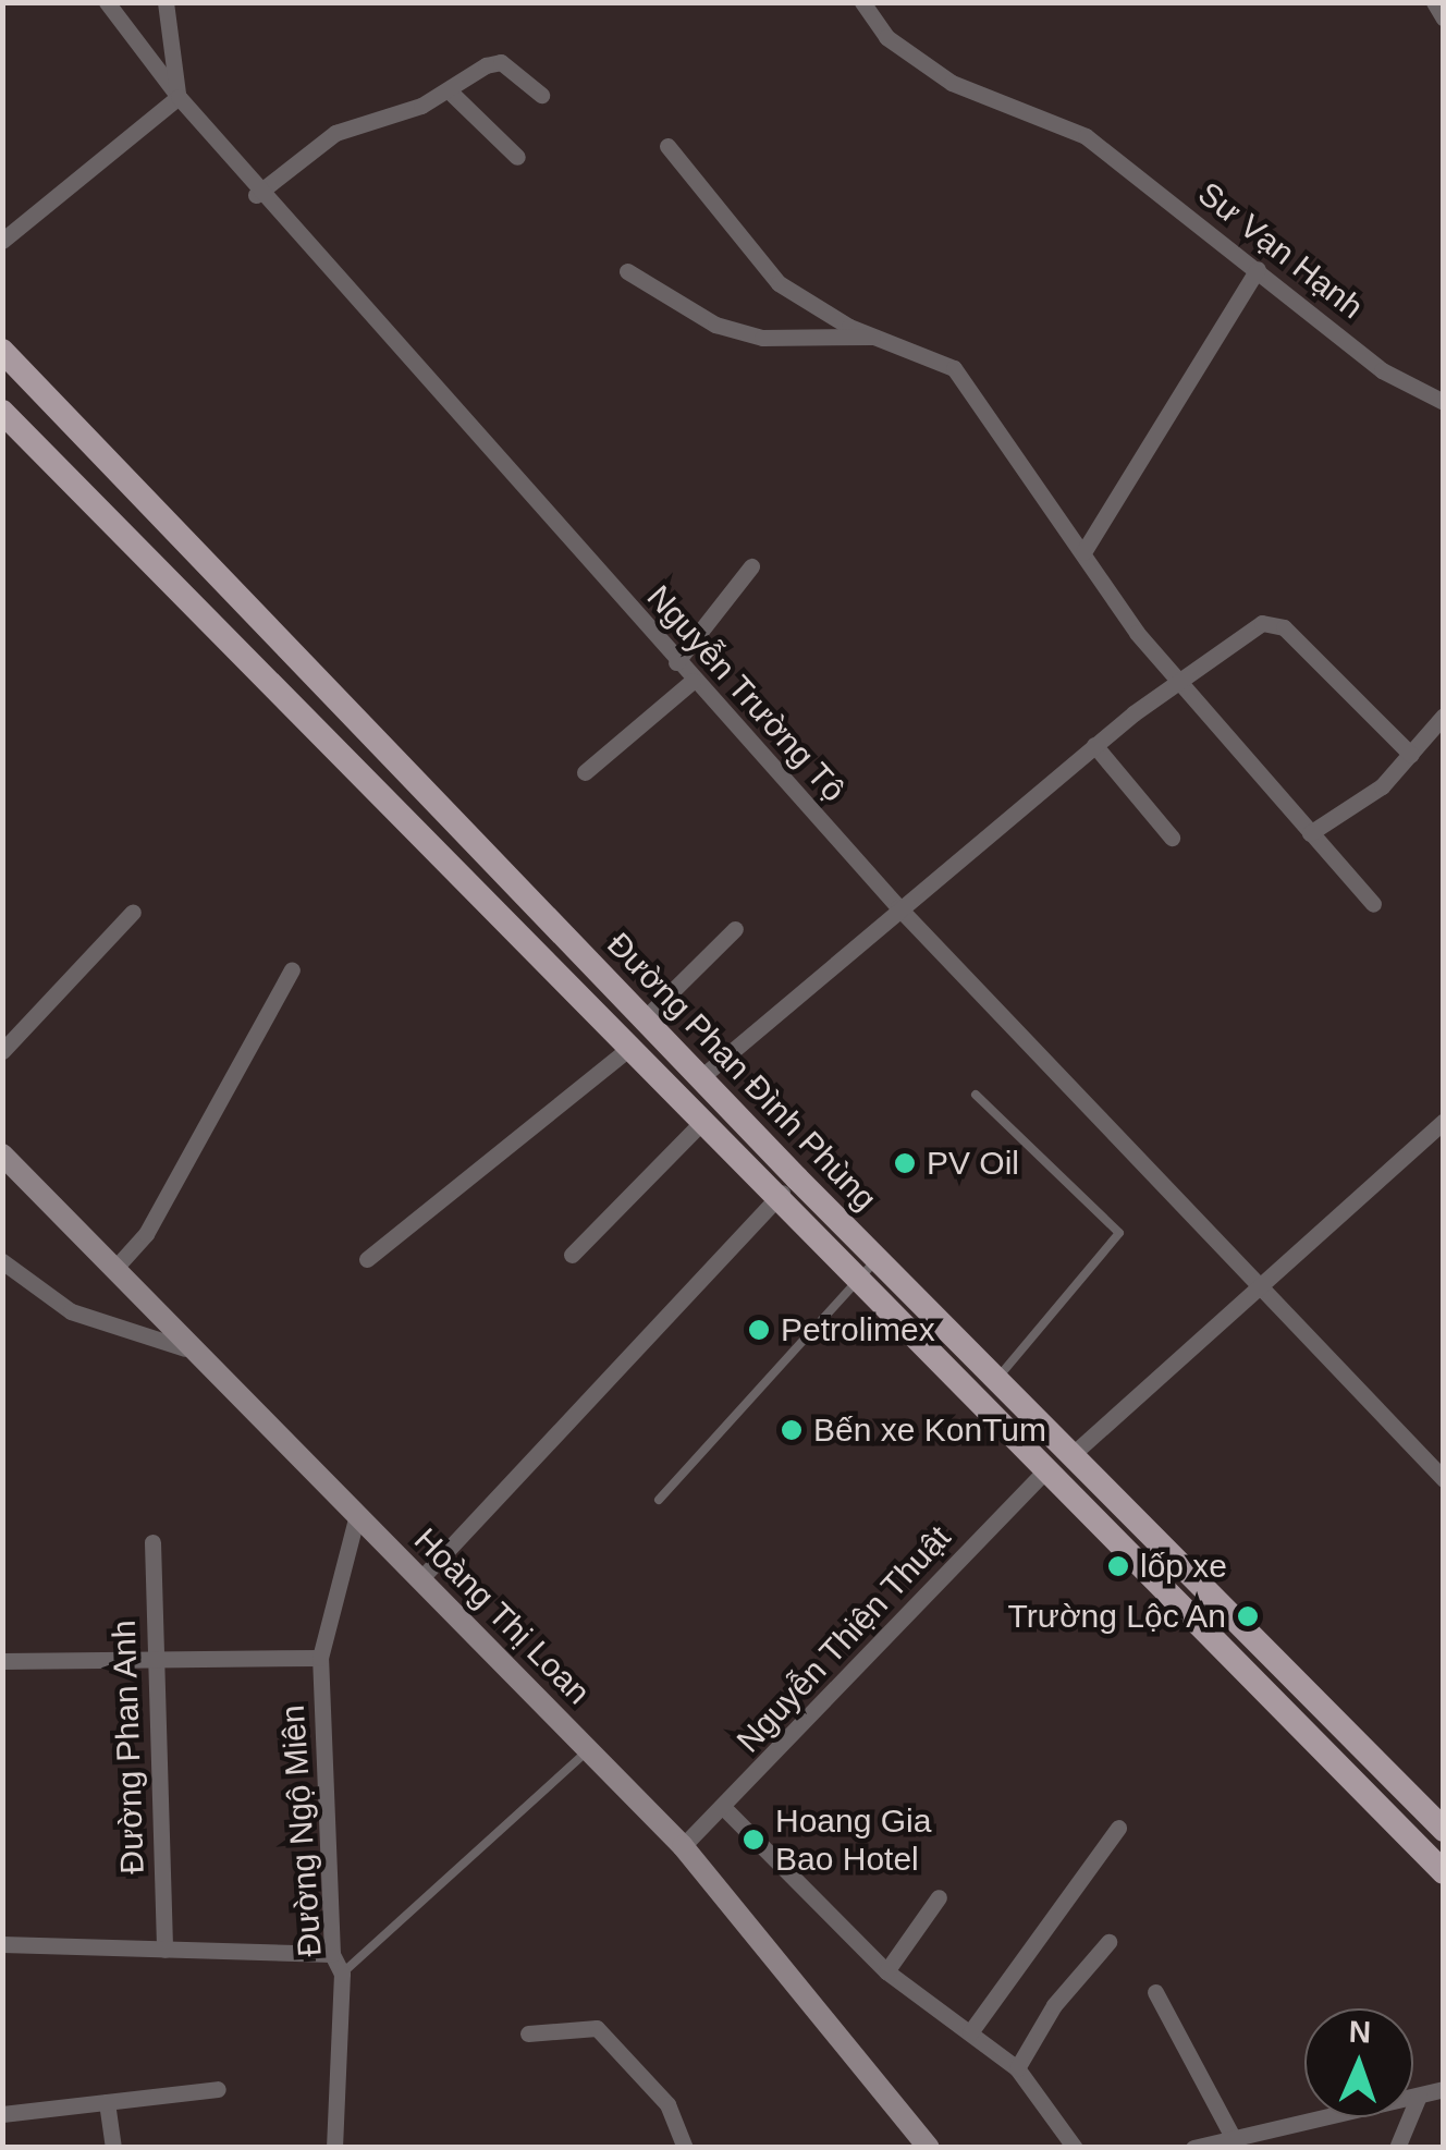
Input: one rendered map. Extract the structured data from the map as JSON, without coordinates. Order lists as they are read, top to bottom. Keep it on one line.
{"streets":{"main road":["Đường Phan Đình Phùng"],"street":["Sư Vạn Hạnh","Nguyễn Trường Tộ","Hoàng Thị Loan","Nguyễn Thiện Thuật","Đường Phan Anh","Đường Ngộ Miên"]},"crossings":[["Đường Phan Đình Phùng","Nguyễn Thiện Thuật"],["Hoàng Thị Loan","Nguyễn Thiện Thuật"],["Hoàng Thị Loan","Đường Ngộ Miên"]],"places":["PV Oil","Petrolimex","Bến xe KonTum","lốp xe","Trường Lộc An","Hoang Gia Bao Hotel"],"north":"top"}
